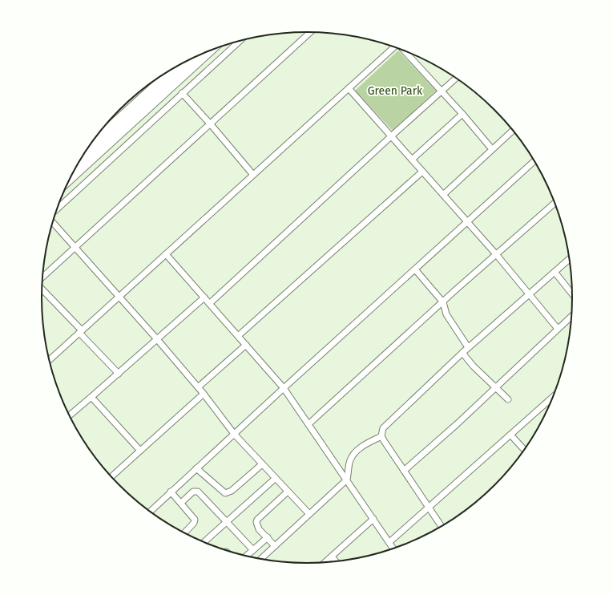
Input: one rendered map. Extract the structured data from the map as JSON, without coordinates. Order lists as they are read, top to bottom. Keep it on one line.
{"parks":["Green Park"]}
